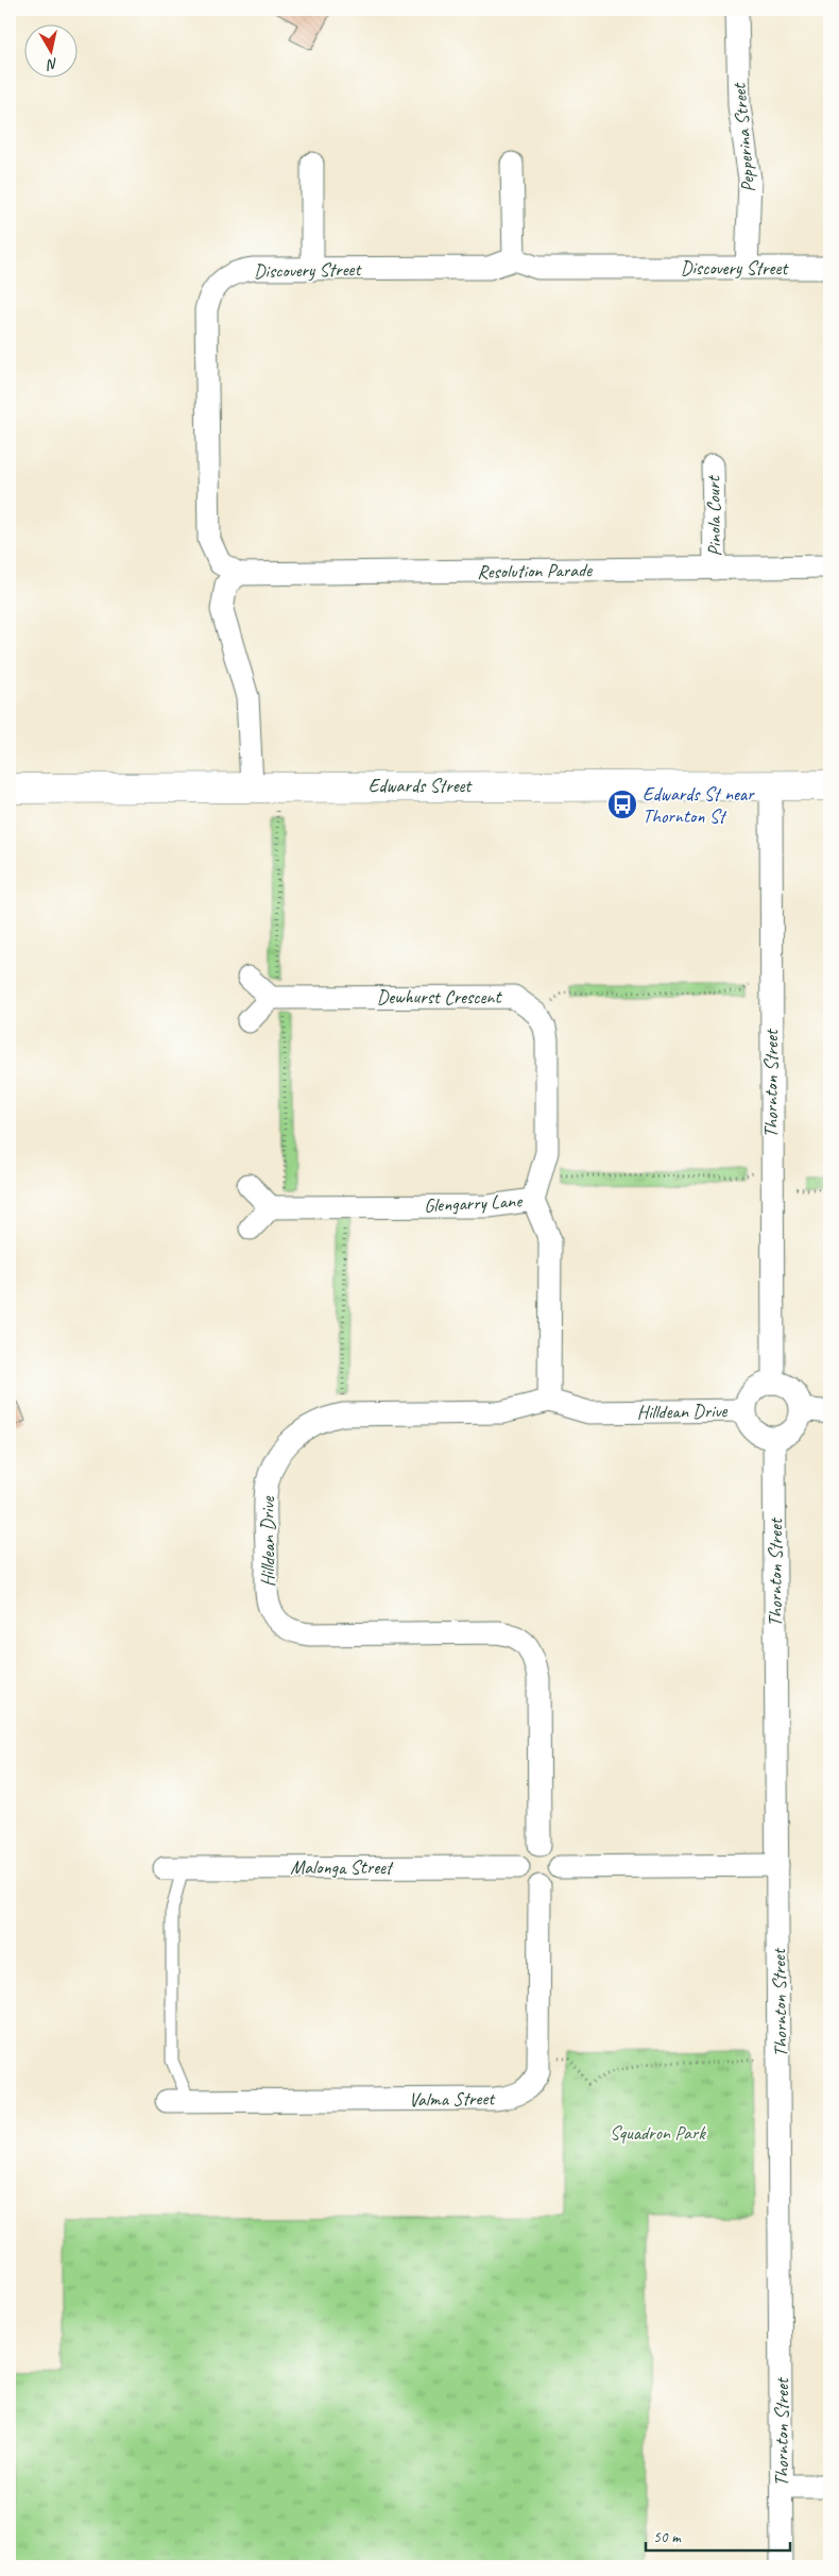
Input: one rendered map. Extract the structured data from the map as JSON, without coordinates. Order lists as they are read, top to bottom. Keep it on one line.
{"streets":{"main road":["Edwards Street"],"street":["Pepperina Street","Discovery Street","Pinola Court","Resolution Parade","Dewhurst Crescent","Thornton Street","Glengarry Lane","Hilldean Drive","Malonga Street","Valma Street"]},"crossings":[["Pepperina Street","Discovery Street"],["Discovery Street","Resolution Parade"],["Pinola Court","Resolution Parade"],["Edwards Street","Thornton Street"],["Thornton Street","Hilldean Drive"],["Glengarry Lane","Hilldean Drive"],["Hilldean Drive","Malonga Street"],["Hilldean Drive","Valma Street"],["Malonga Street","Valma Street"]],"parks":["Squadron Park"],"places":{"bus stop":["Edwards St near Thornton St"]},"scale_bar":"50 m","north":"bottom"}
